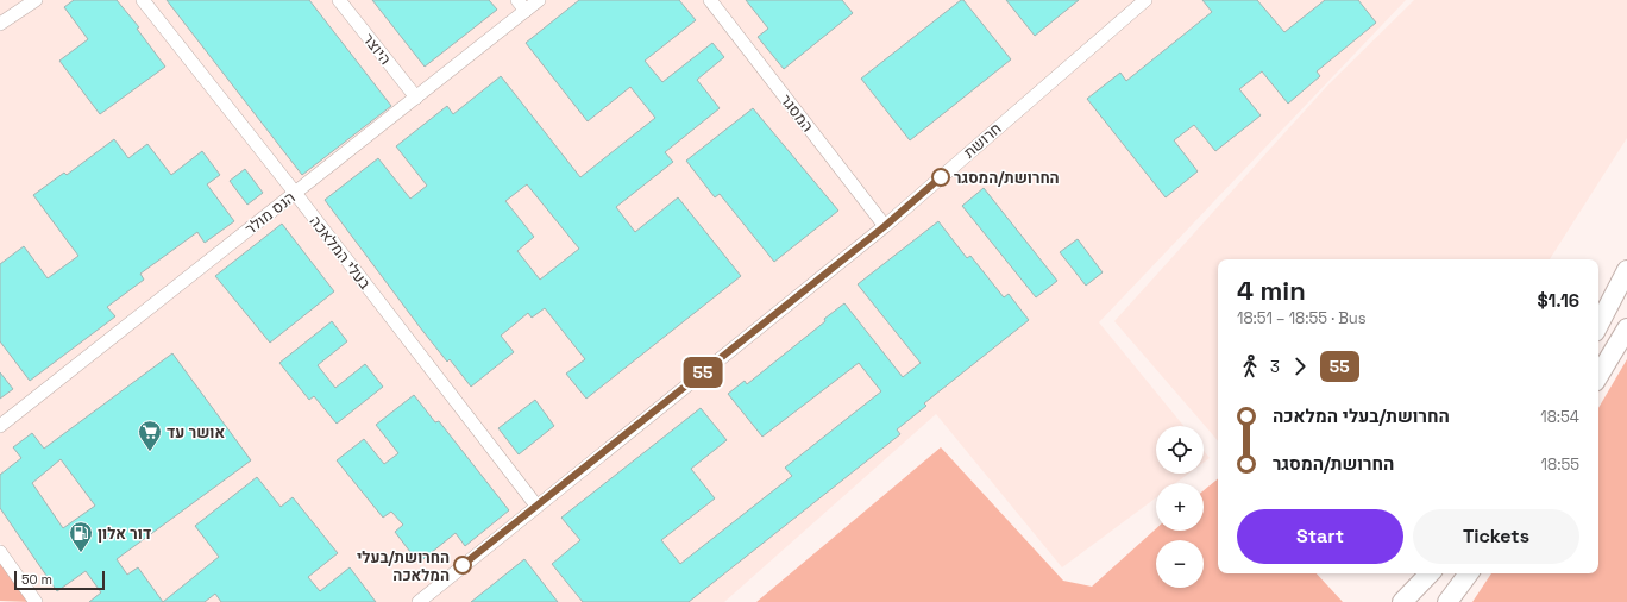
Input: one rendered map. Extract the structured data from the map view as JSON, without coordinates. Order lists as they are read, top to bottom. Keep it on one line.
{"streets":{"street":["היוצר","המסגר","חרושת","הנס מולר","בעלי המלאכה"]},"crossings":[["היוצר","הנס מולר"],["המסגר","חרושת"],["חרושת","בעלי המלאכה"],["הנס מולר","בעלי המלאכה"]],"places":{"other":["החרושת/המסגר","החרושת/בעלי המלאכה"],"supermarket":["אושר עד"],"fuel station":["דור אלון"]},"lines":["bus line 55"],"scale_bar":"50 m","page":{"on_map":"55","heading":["4 min","18:51 – 18:55 · Bus","$1.16"],"legs":["3","55"],"list":[{"name":"החרושת/בעלי המלאכה","value":"18:54"},{"name":"החרושת/המסגר","value":"18:55"}],"map_buttons":["+","−"],"buttons":["Start","Tickets"],"scale":"50 m"}}
